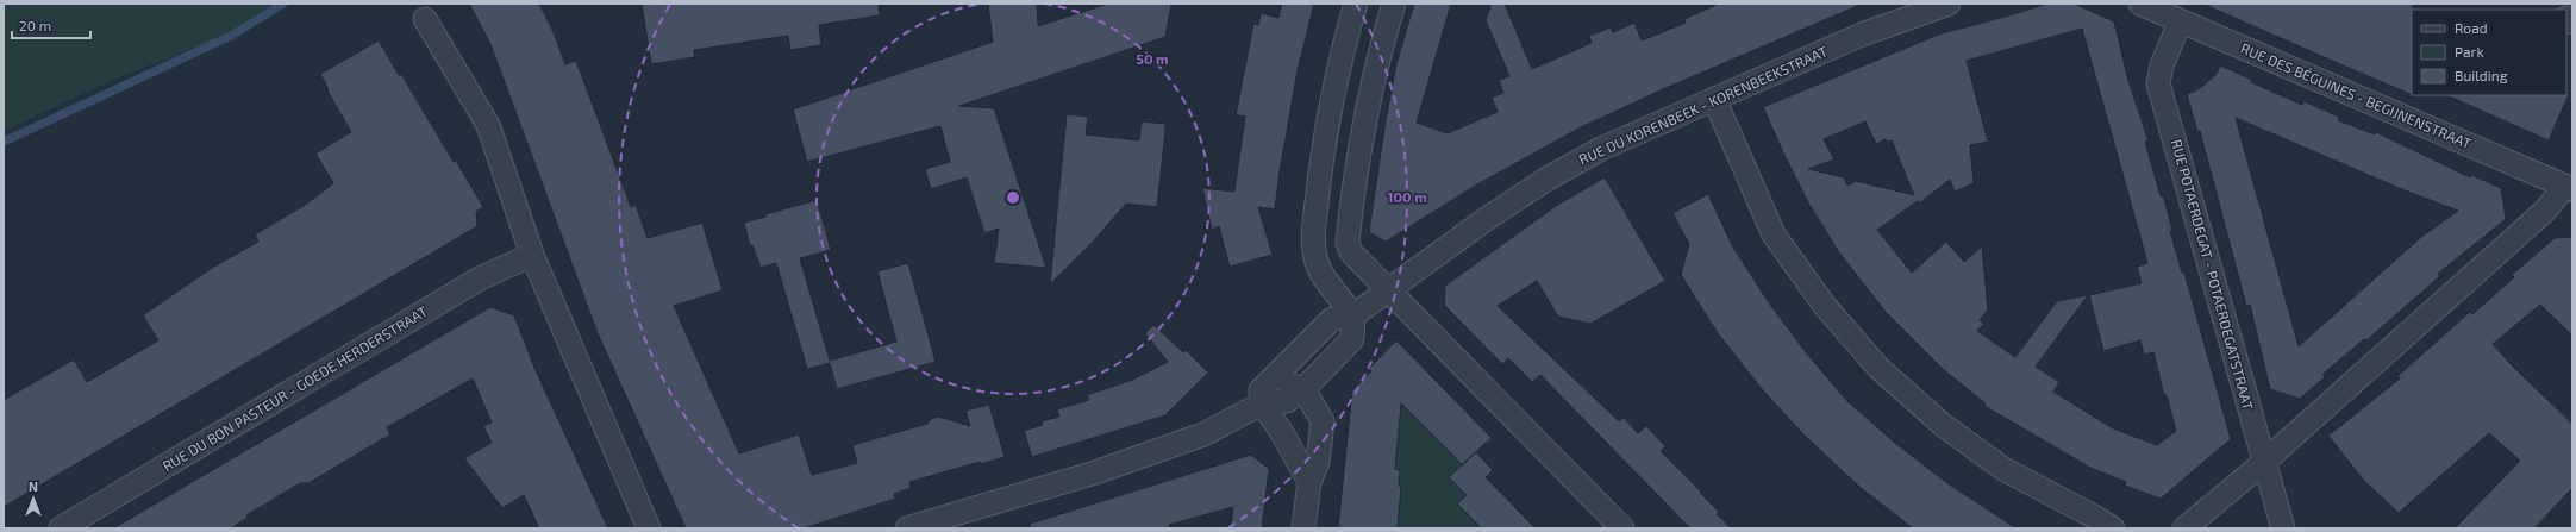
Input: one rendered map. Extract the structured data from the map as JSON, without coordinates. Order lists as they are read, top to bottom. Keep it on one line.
{"streets":{"street":["RUE DES BÉGUINES - BEGIJNENSTRAAT","RUE DU KORENBEEK - KORENBEEKSTRAAT","RUE POTAERDEGAT - POTAERDEGATSTRAAT","RUE DU BON PASTEUR - GOEDE HERDERSTRAAT"]},"crossings":[["RUE DES BÉGUINES - BEGIJNENSTRAAT","RUE POTAERDEGAT - POTAERDEGATSTRAAT"]],"legend":["Road","Park","Building"],"scale_bar":"20 m","north":"top","rings":["50 m","100 m"]}
